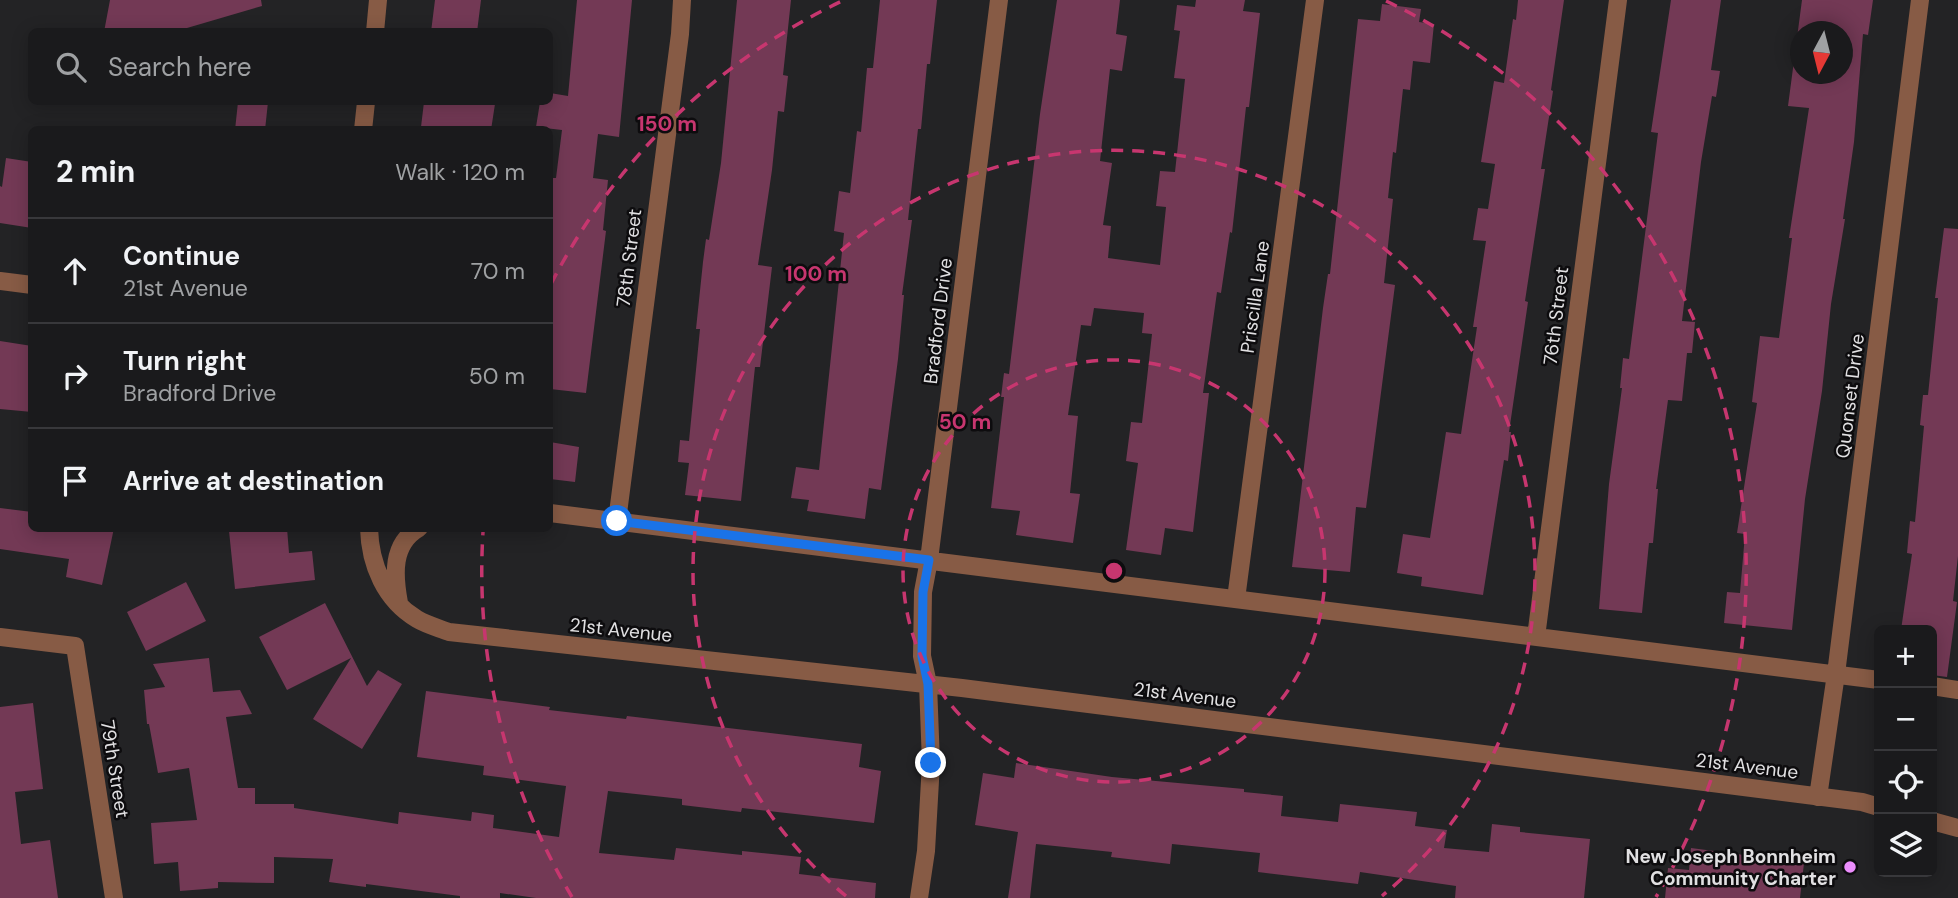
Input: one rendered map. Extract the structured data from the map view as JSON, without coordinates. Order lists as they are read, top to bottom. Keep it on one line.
{"streets":{"street":["78th Street","Priscilla Lane","76th Street","Bradford Drive","Quonset Drive","21st Avenue","79th Street"]},"crossings":[["Bradford Drive","21st Avenue"],["Quonset Drive","21st Avenue"]],"places":["New Joseph Bonnheim Community Charter"],"north":"bottom","page":{"search":"Search here","heading":["2 min","Walk · 120 m"],"list":[["Continue","21st Avenue","70 m"],["Turn right","Bradford Drive","50 m"],"Arrive at destination"],"map_buttons":["+","−"]},"rings":["150 m","100 m","50 m"]}
